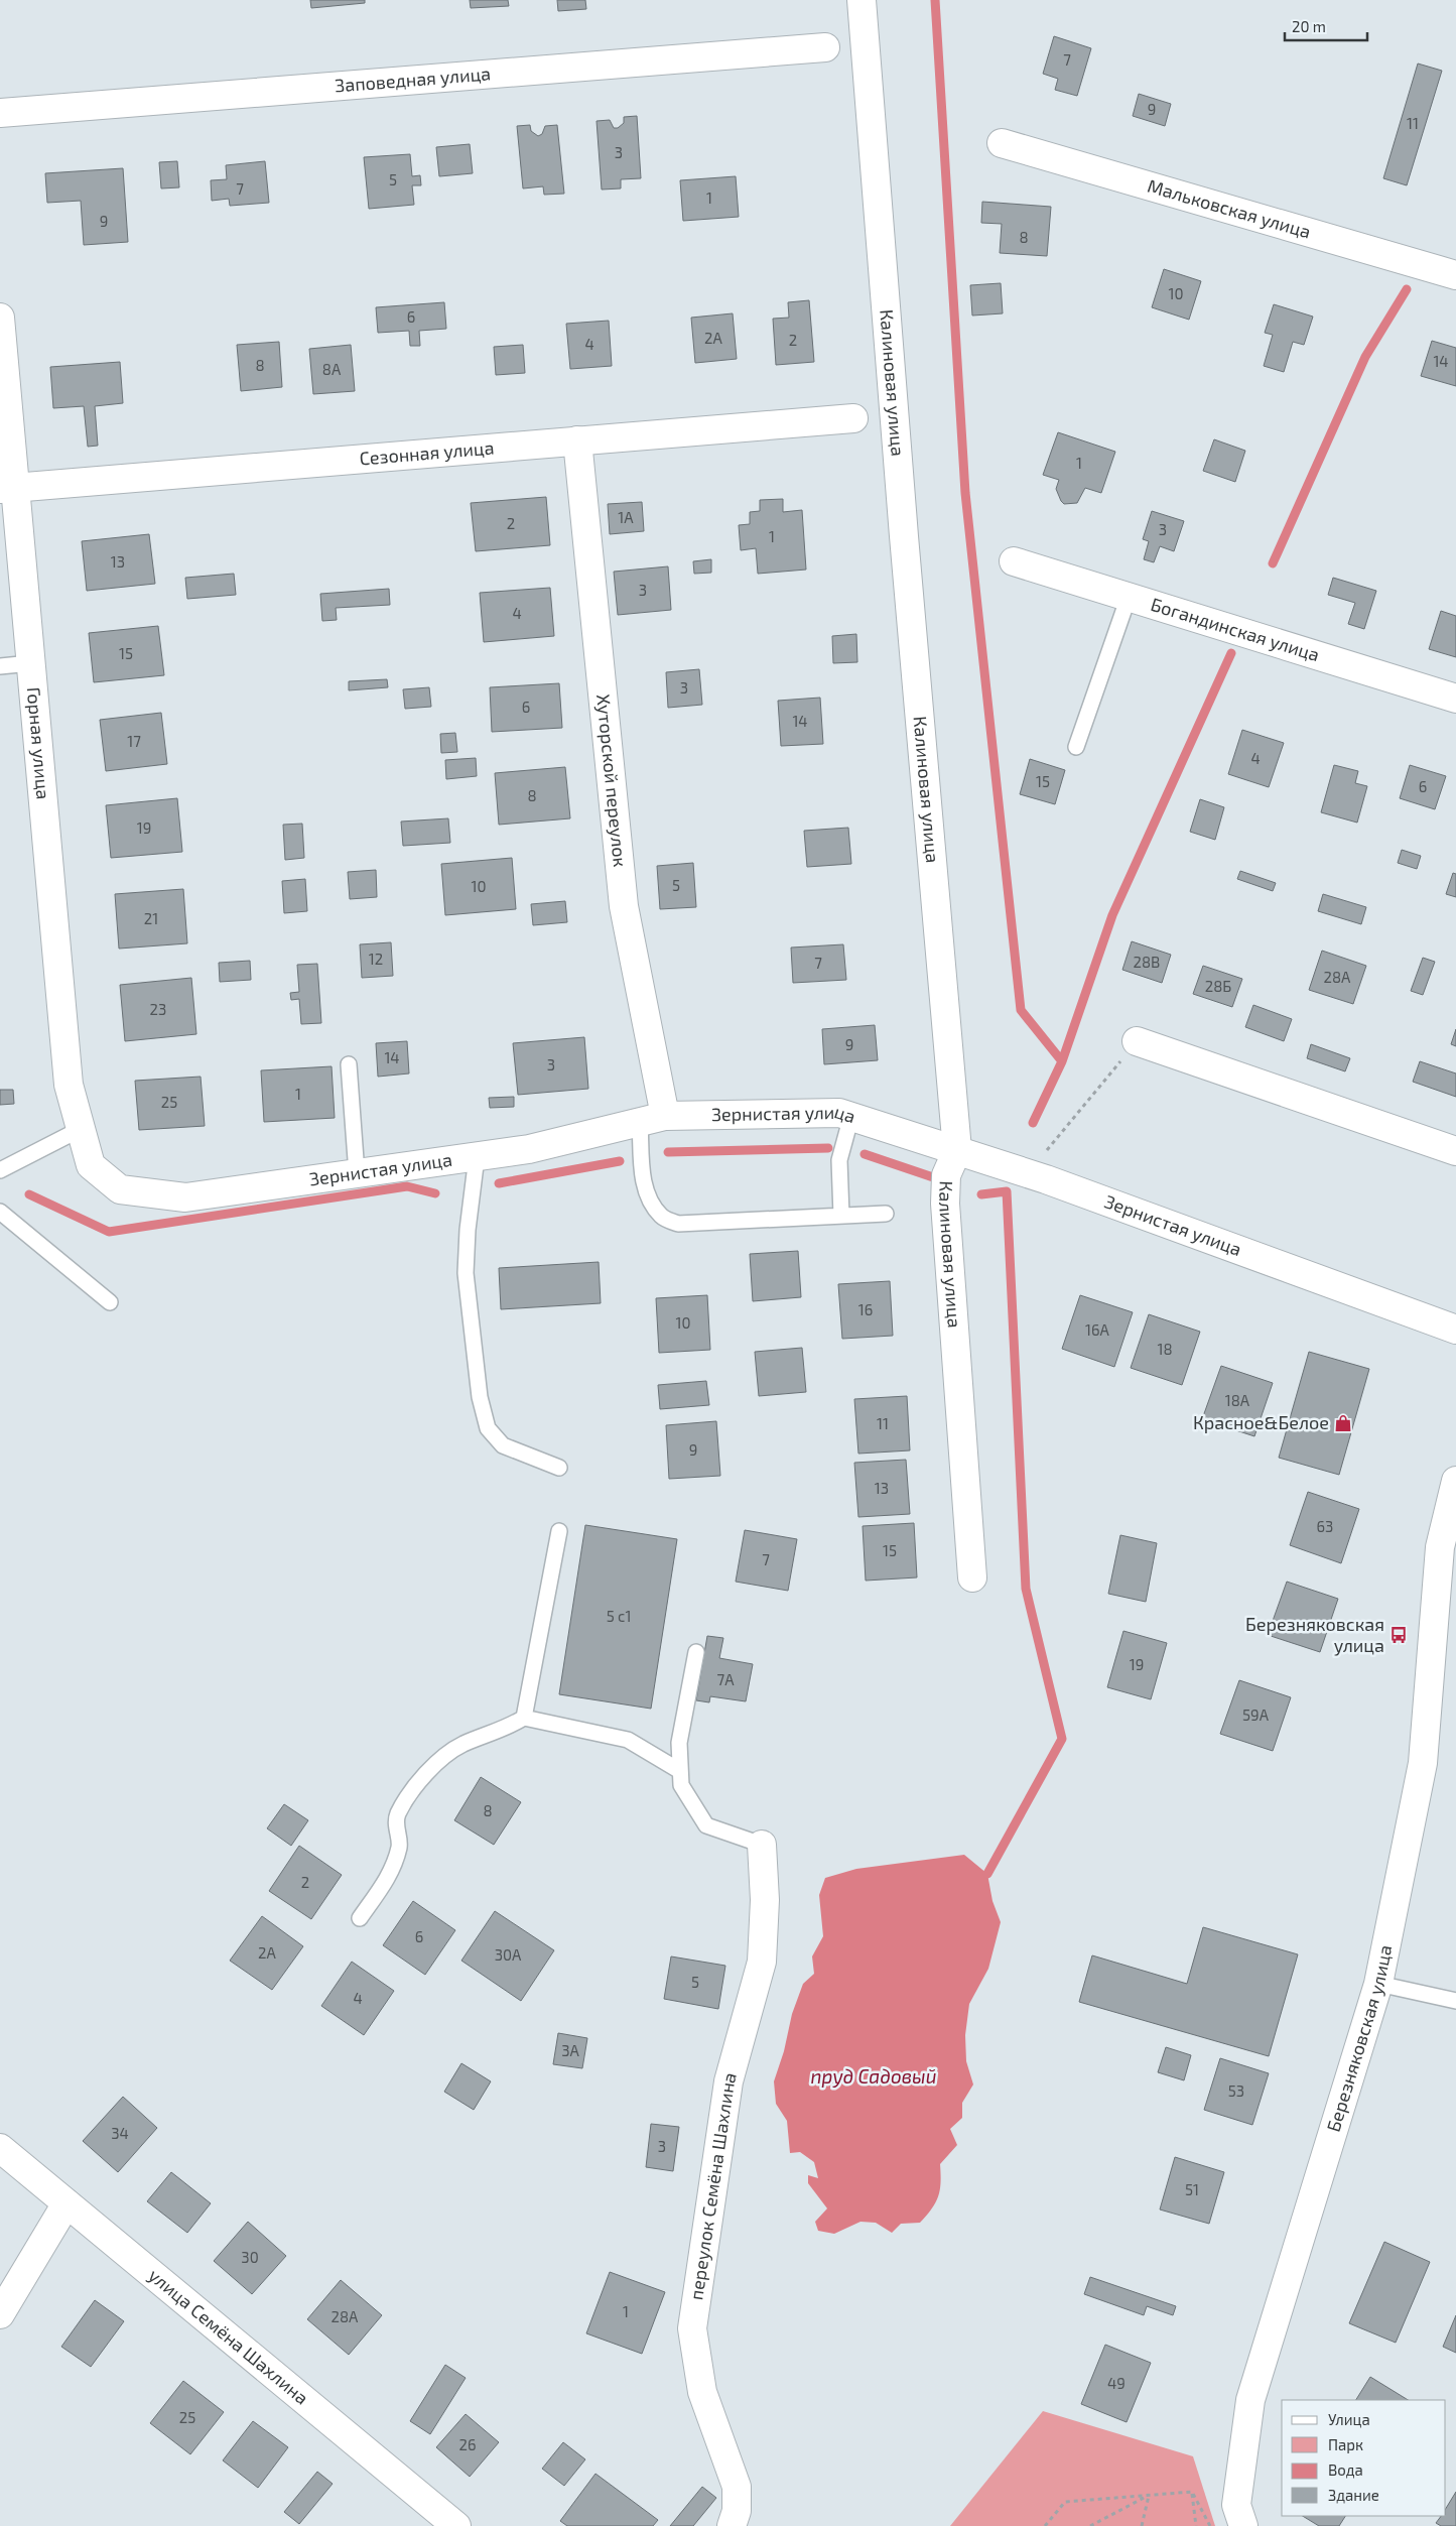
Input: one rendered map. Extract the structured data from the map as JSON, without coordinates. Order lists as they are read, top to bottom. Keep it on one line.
{"streets":{"street":["Заповедная улица","Мальковская улица","Калиновая улица","Сезонная улица","Богандинская улица","Горная улица","Хуторской переулок","Зернистая улица","Березняковская улица","переулок Семёна Шахлина","улица Семёна Шахлина"]},"crossings":[["Калиновая улица","Зернистая улица"],["Сезонная улица","Горная улица"],["Сезонная улица","Хуторской переулок"],["Горная улица","Зернистая улица"],["Хуторской переулок","Зернистая улица"]],"water":["пруд Садовый"],"places":{"shop":["Красное&Белое"],"bus stop":["Березняковская улица"]},"house_numbers":["7","9","11","3","5","7","1","9","8","10","6","2А","2","4","14","8","8А","1","1А","2","3","1","13","3","4","15","3","6","14","17","4","15","6","8","19","5","10","21","12","28В","7","28А","28Б","23","9","14","3","1","25","16","10","16А","18","18А","11","9","13","63","15","7","5 с1","19","7А","59А","8","2","6","2А","30А","5","4","3А","53","34","3","51","30","1","28А","49","25","26"],"legend":["Улица","Парк","Вода","Здание"],"scale_bar":"20 m"}
